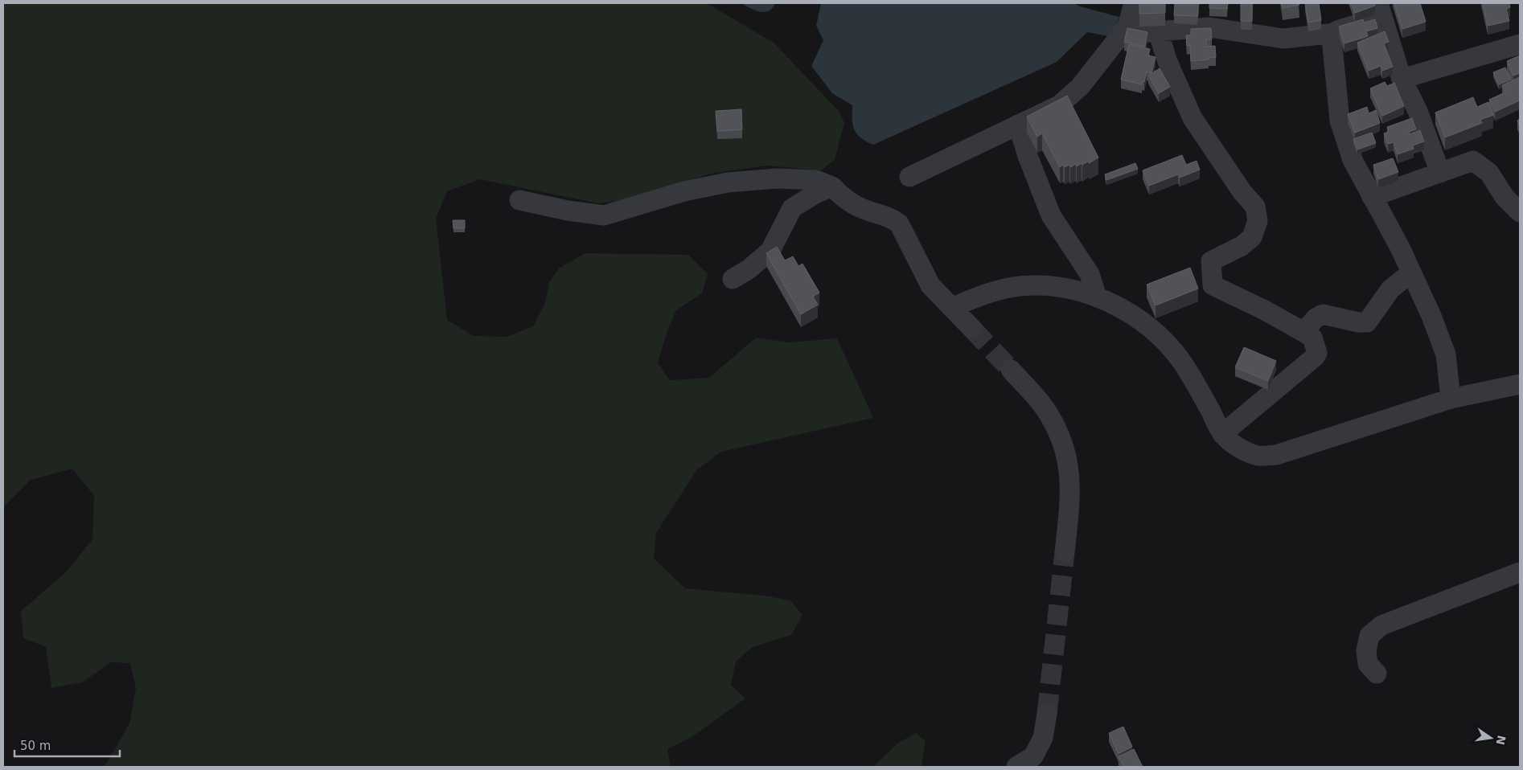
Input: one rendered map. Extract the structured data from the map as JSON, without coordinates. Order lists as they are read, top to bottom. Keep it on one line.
{"scale_bar":"50 m","north":"right"}
